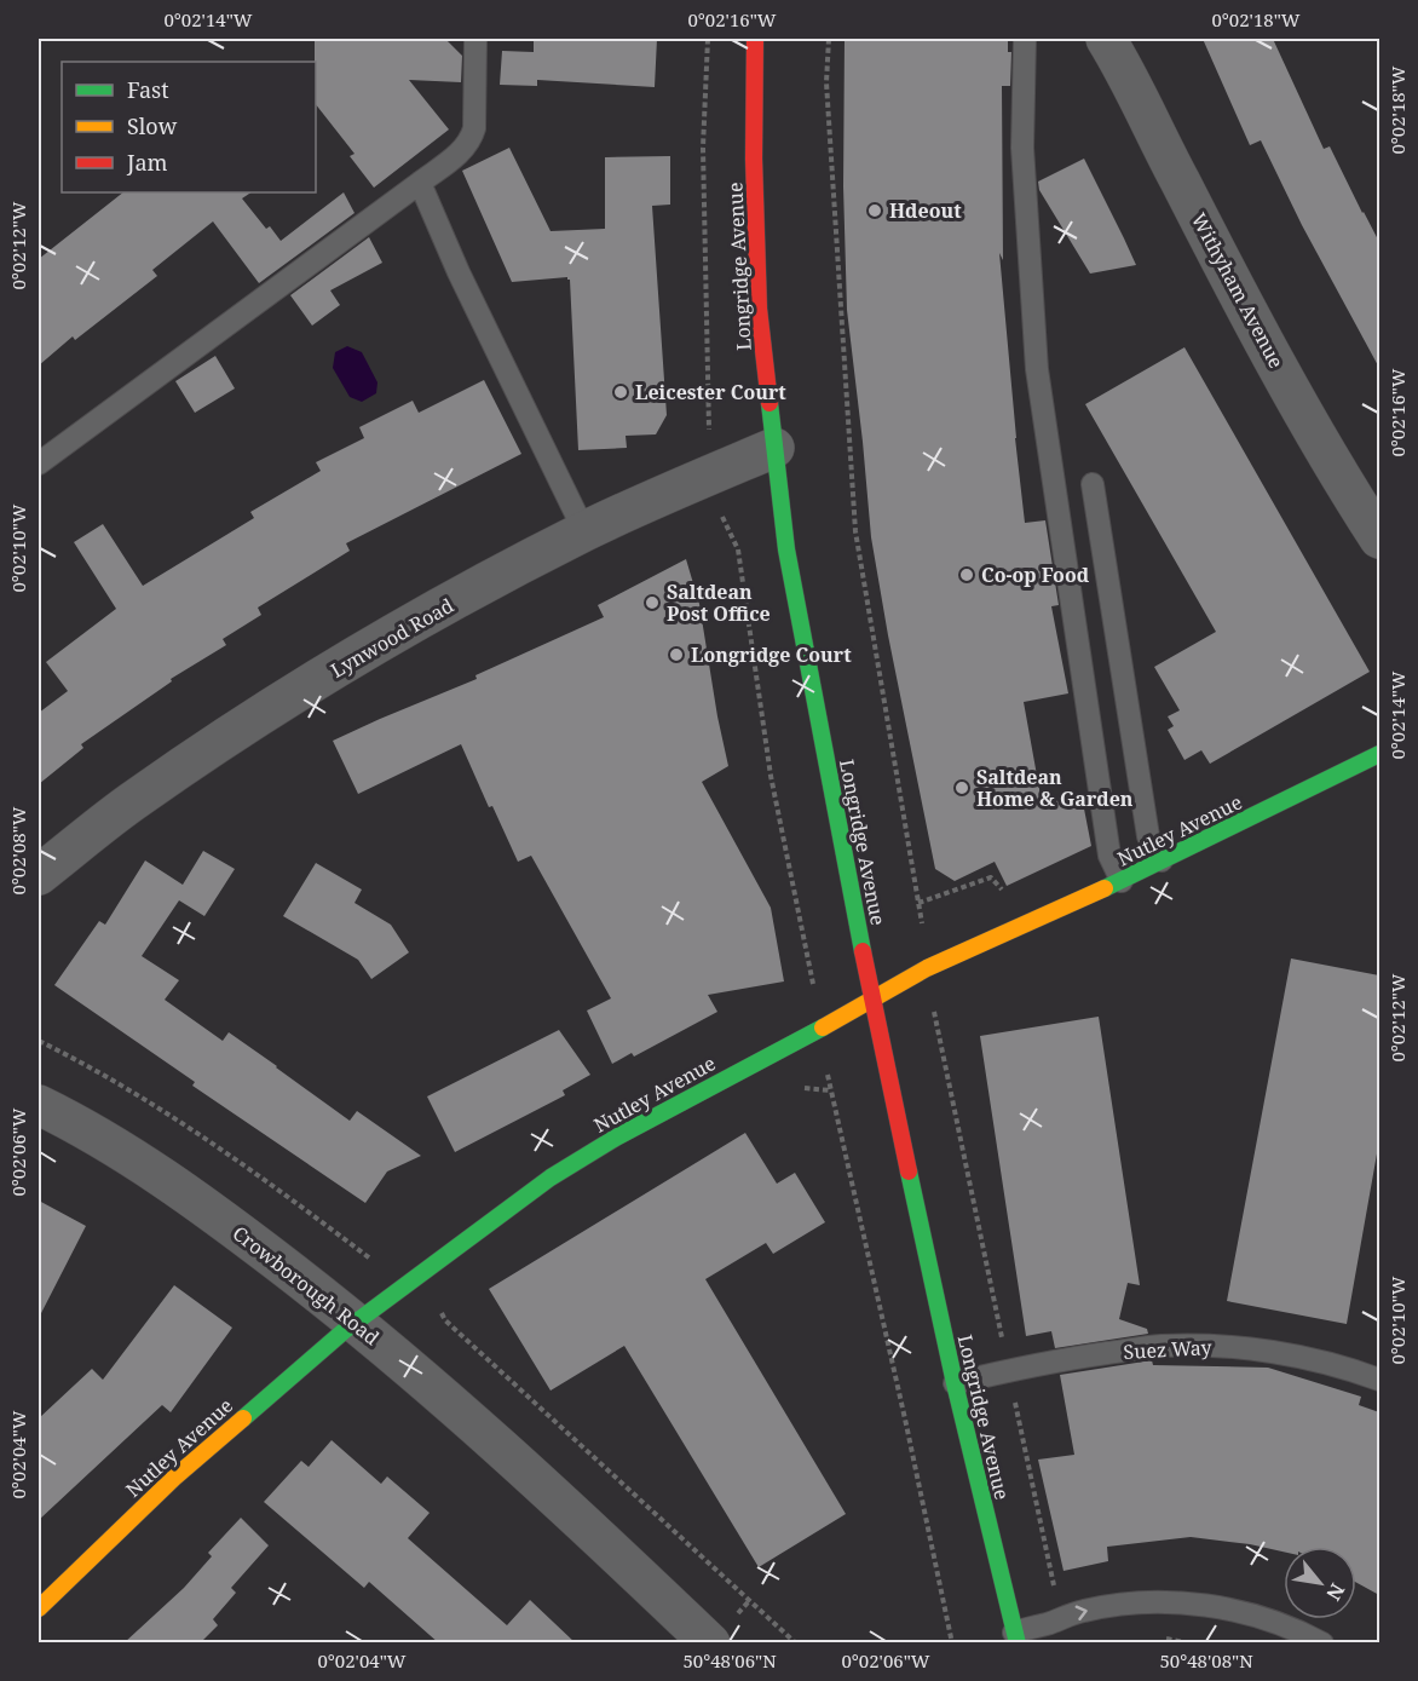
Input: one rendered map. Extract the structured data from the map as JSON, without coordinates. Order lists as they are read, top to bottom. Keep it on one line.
{"streets":{"street":["Longridge Avenue","Withyham Avenue","Lynwood Road","Nutley Avenue","Crowborough Road"],"lane":["Suez Way"]},"crossings":[["Longridge Avenue","Lynwood Road"],["Longridge Avenue","Nutley Avenue"],["Longridge Avenue","Suez Way"],["Nutley Avenue","Crowborough Road"]],"places":["Hdeout","Leicester Court","Co-op Food","Saltdean Post Office","Longridge Court","Saltdean Home & Garden"],"legend":["Fast","Slow","Jam"],"north":"bottom right","coordinates":["0°02'14\"W","0°02'16\"W","0°02'18\"W","0°02'12\"W","0°02'10\"W","0°02'08\"W","0°02'06\"W","0°02'04\"W","50°48'06\"N","50°48'08\"N"]}
